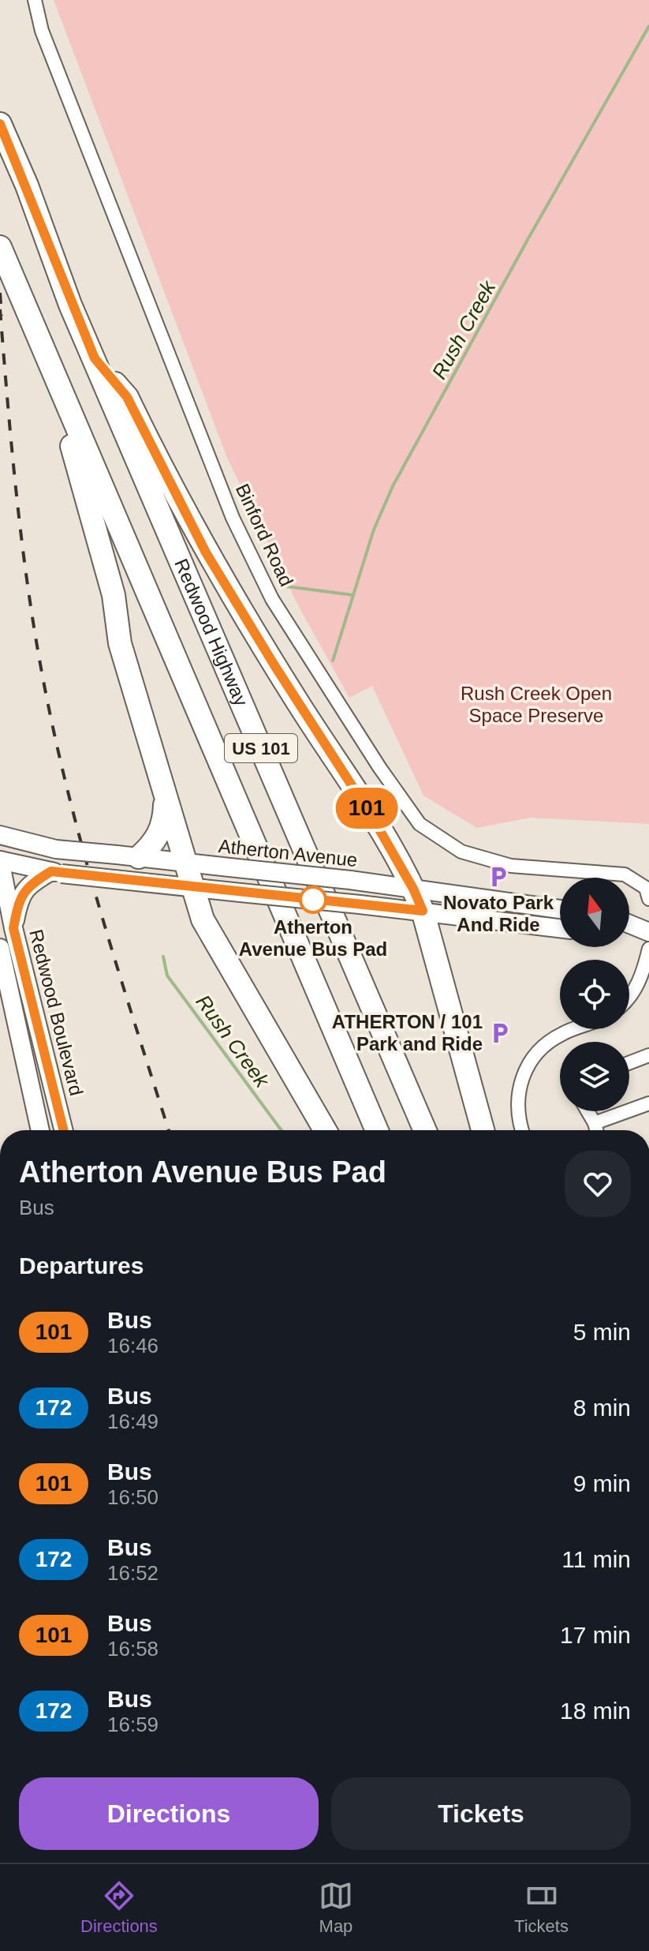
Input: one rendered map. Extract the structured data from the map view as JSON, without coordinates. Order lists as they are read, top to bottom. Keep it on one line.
{"streets":{"highway":["Redwood Highway","US 101"],"main road":["Atherton Avenue","Redwood Boulevard"],"street":["Binford Road"]},"water":["Rush Creek"],"parks":["Rush Creek Open Space Preserve"],"places":{"parking":["Novato Park And Ride","ATHERTON / 101 Park and Ride"],"other":["Atherton Avenue Bus Pad"]},"lines":["bus line 101"],"north":"top","page":{"on_map":"101","heading":[["Atherton Avenue Bus Pad","Bus"],"Departures"],"list":[{"mark":"101","name":"Bus","note":"16:46","value":"5 min"},{"mark":"172","name":"Bus","note":"16:49","value":"8 min"},{"mark":"101","name":"Bus","note":"16:50","value":"9 min"},{"mark":"172","name":"Bus","note":"16:52","value":"11 min"},{"mark":"101","name":"Bus","note":"16:58","value":"17 min"},{"mark":"172","name":"Bus","note":"16:59","value":"18 min"}],"buttons":["Directions","Tickets"],"tabs":["Directions","Map","Tickets"]}}
